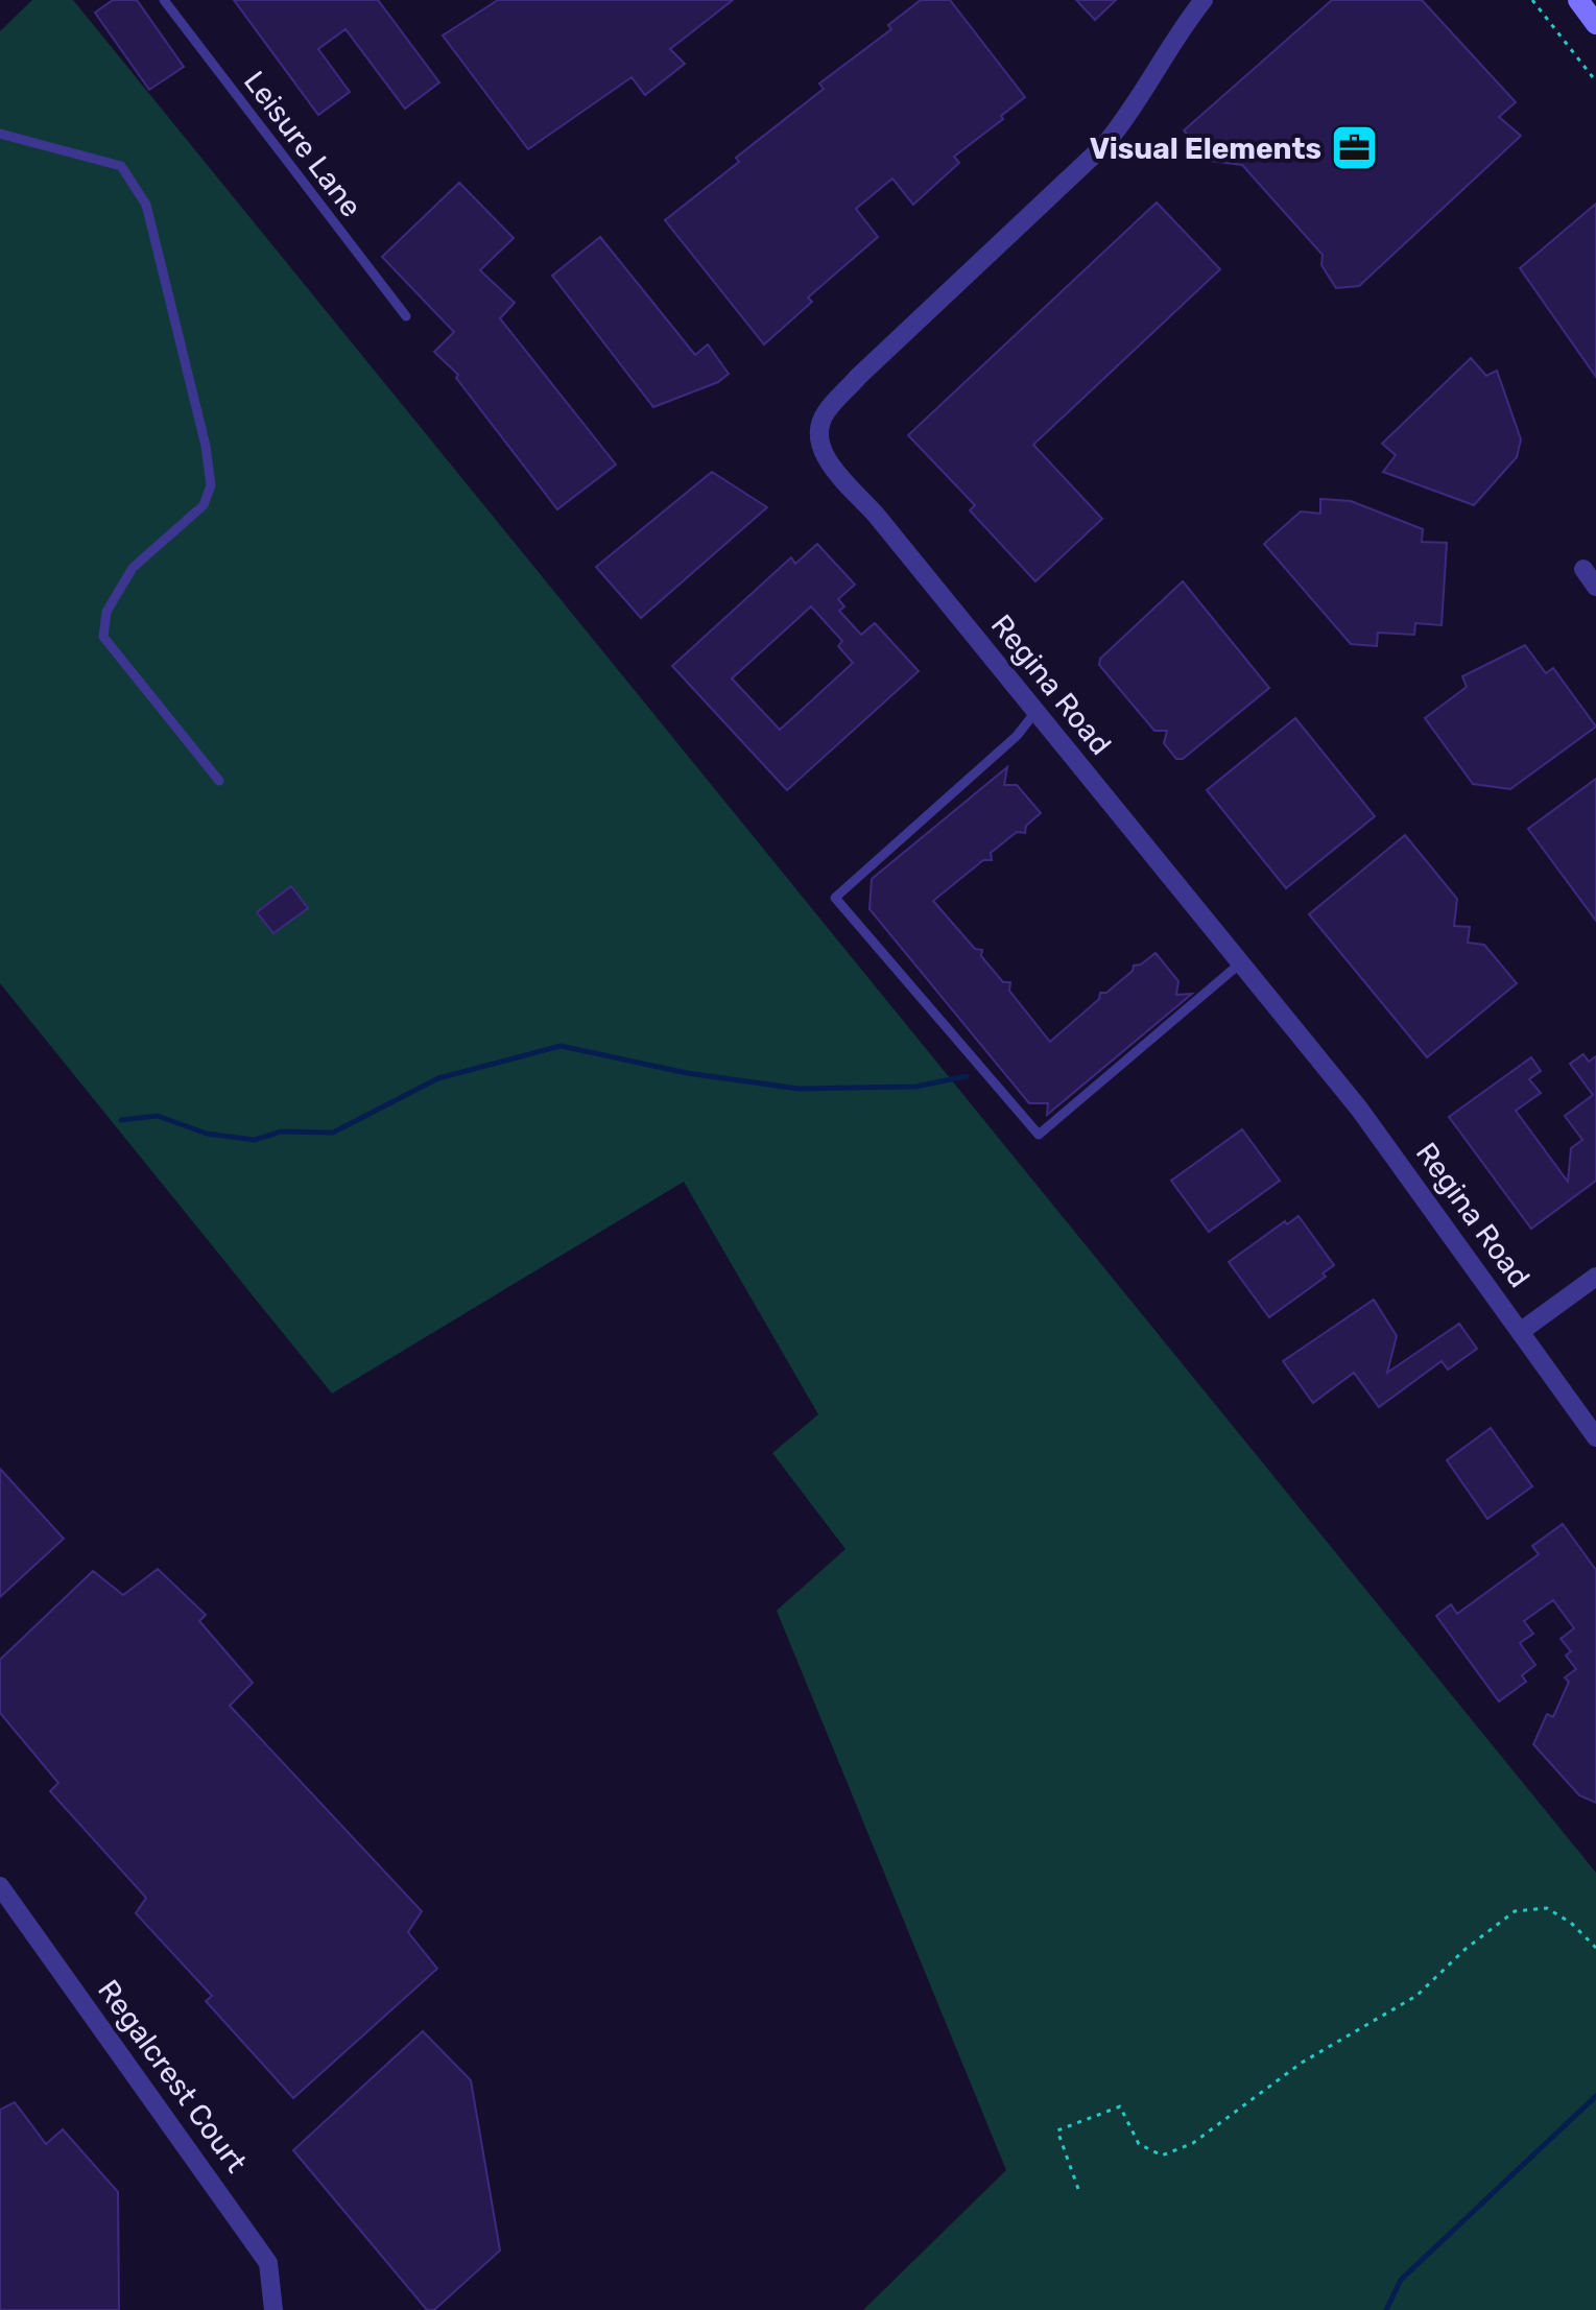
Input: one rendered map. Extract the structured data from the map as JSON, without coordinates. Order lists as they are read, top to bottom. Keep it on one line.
{"streets":{"street":["Regina Road","Regalcrest Court"],"lane":["Leisure Lane"]},"places":{"office":["Visual Elements"]}}
